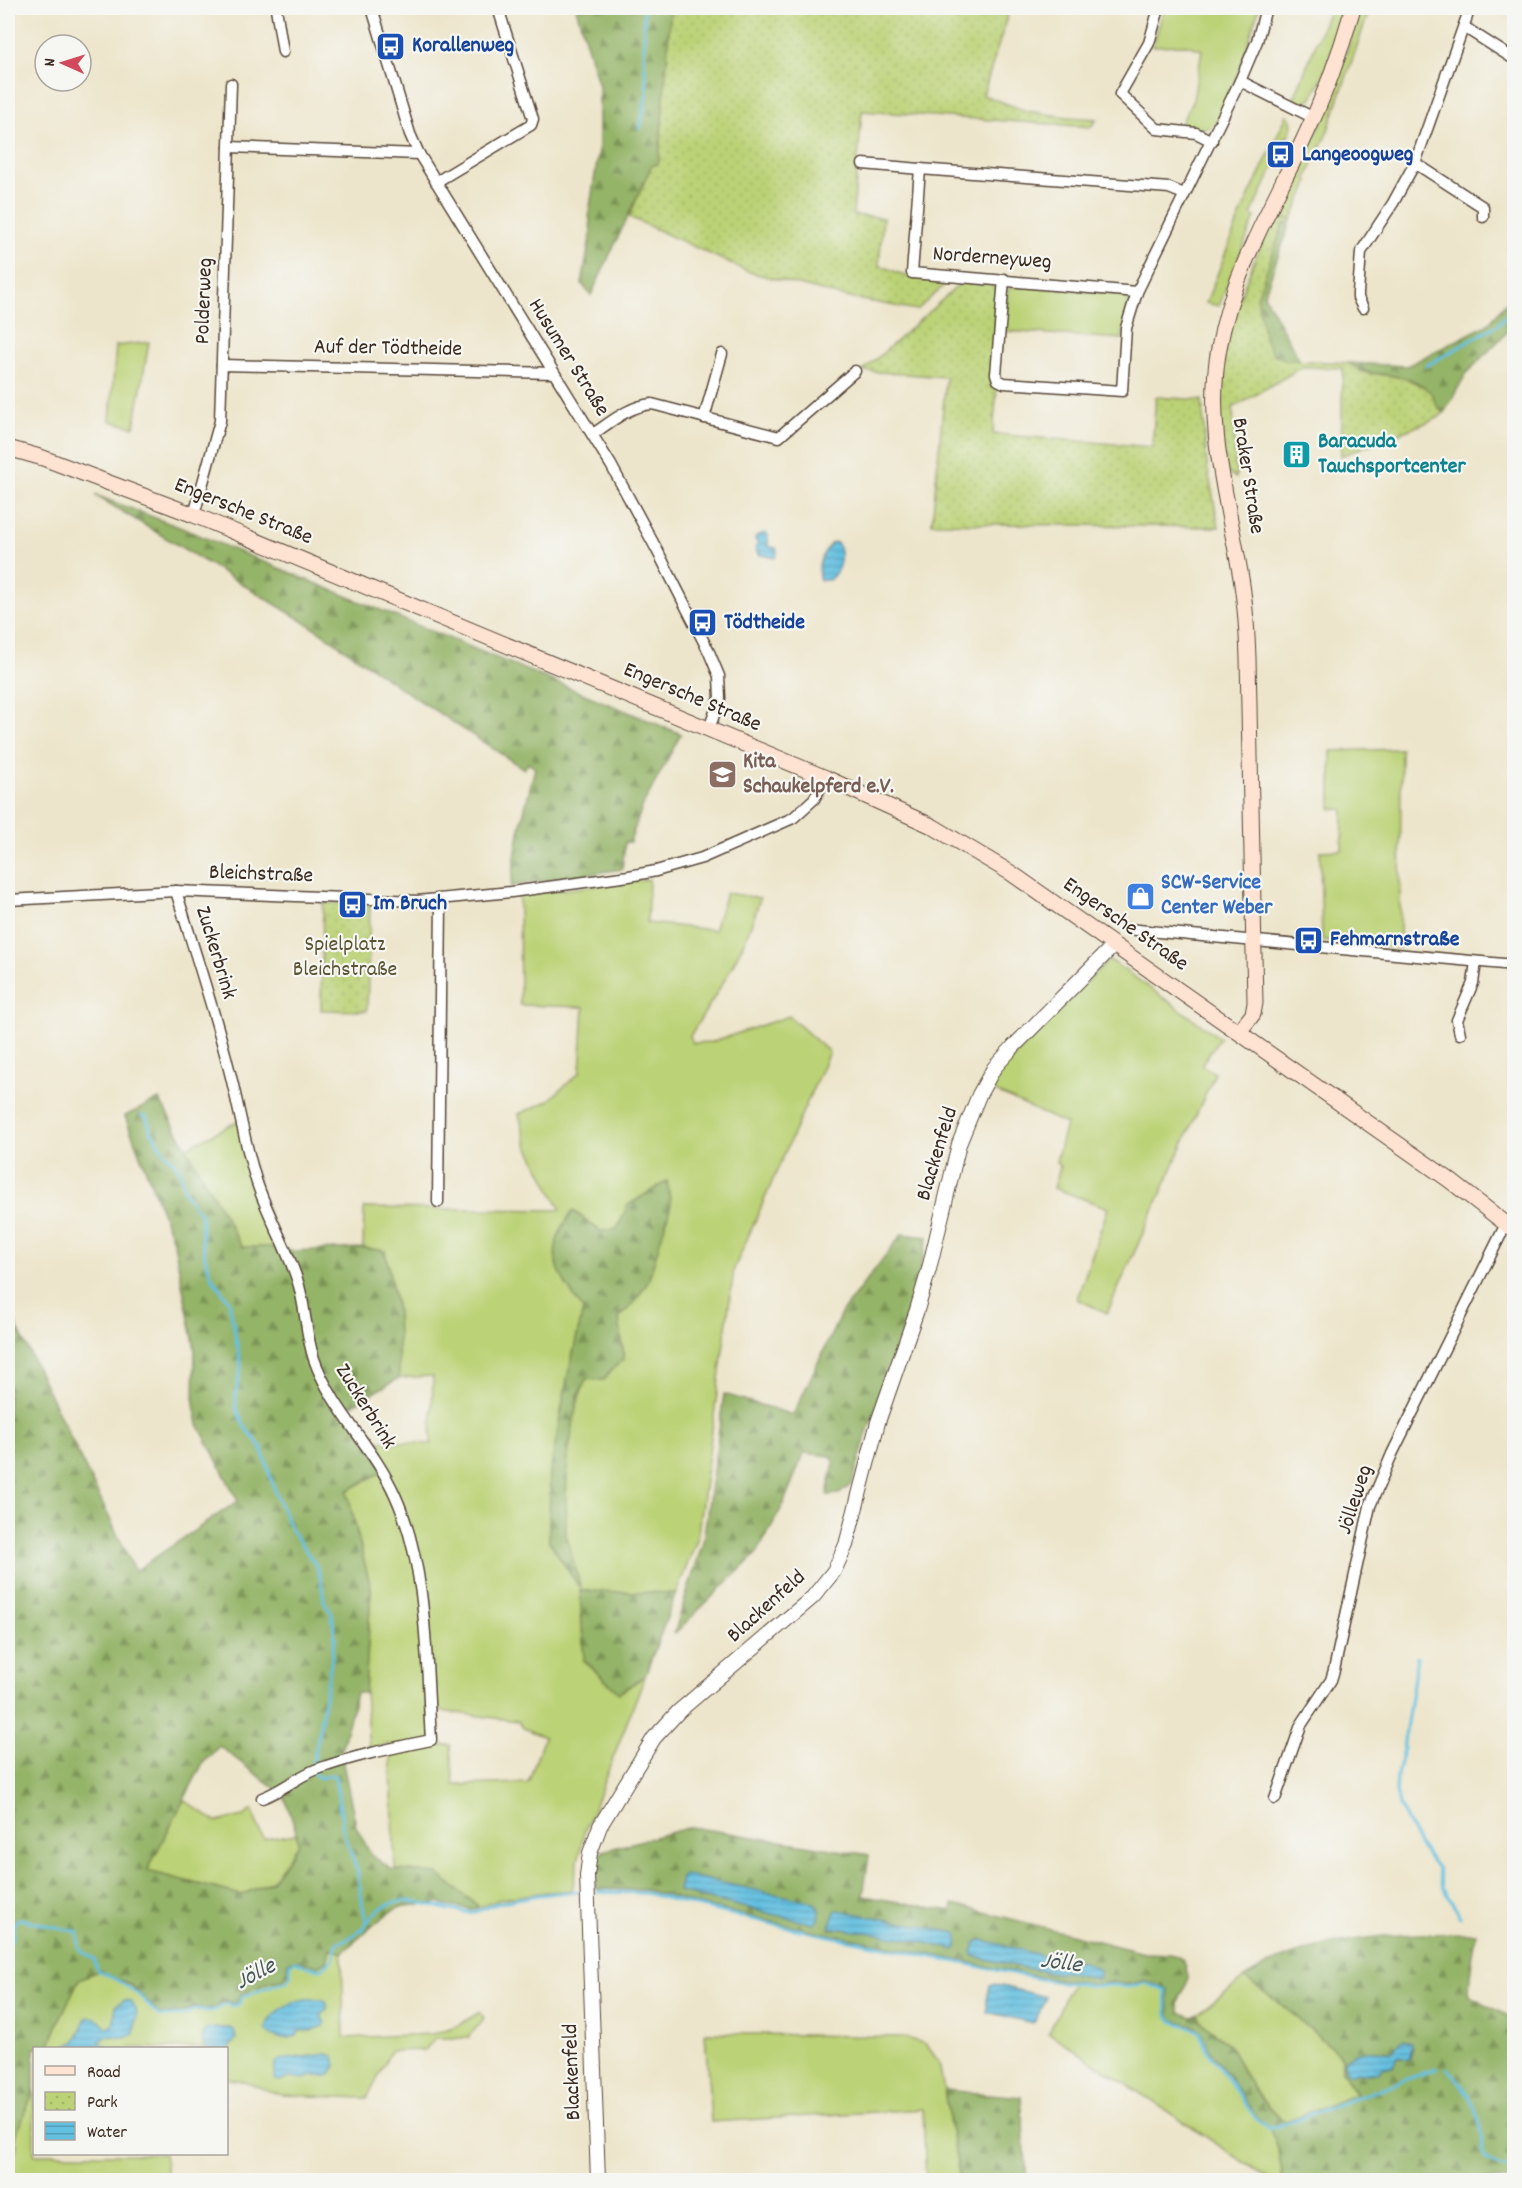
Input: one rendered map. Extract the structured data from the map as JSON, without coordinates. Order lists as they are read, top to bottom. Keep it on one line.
{"streets":{"main road":["Braker Straße","Engersche Straße"],"street":["Norderneyweg","Polderweg","Auf der Tödtheide","Husumer Straße","Bleichstraße","Zuckerbrink","Blackenfeld","Jölleweg"]},"crossings":[["Polderweg","Auf der Tödtheide"],["Polderweg","Engersche Straße"],["Auf der Tödtheide","Husumer Straße"],["Husumer Straße","Engersche Straße"],["Braker Straße","Engersche Straße"],["Engersche Straße","Bleichstraße"],["Engersche Straße","Blackenfeld"],["Engersche Straße","Jölleweg"],["Bleichstraße","Zuckerbrink"]],"water":["Jölle"],"parks":["Spielplatz Bleichstraße"],"places":{"bus stop":["Korallenweg","Langeoogweg","Tödtheide","Im Bruch","Fehmarnstraße"],"building":["Baracuda Tauchsportcenter"],"school or university":["Kita Schaukelpferd e.V."],"shop":["SCW-Service Center Weber"]},"legend":["Road","Park","Water"],"north":"left"}
